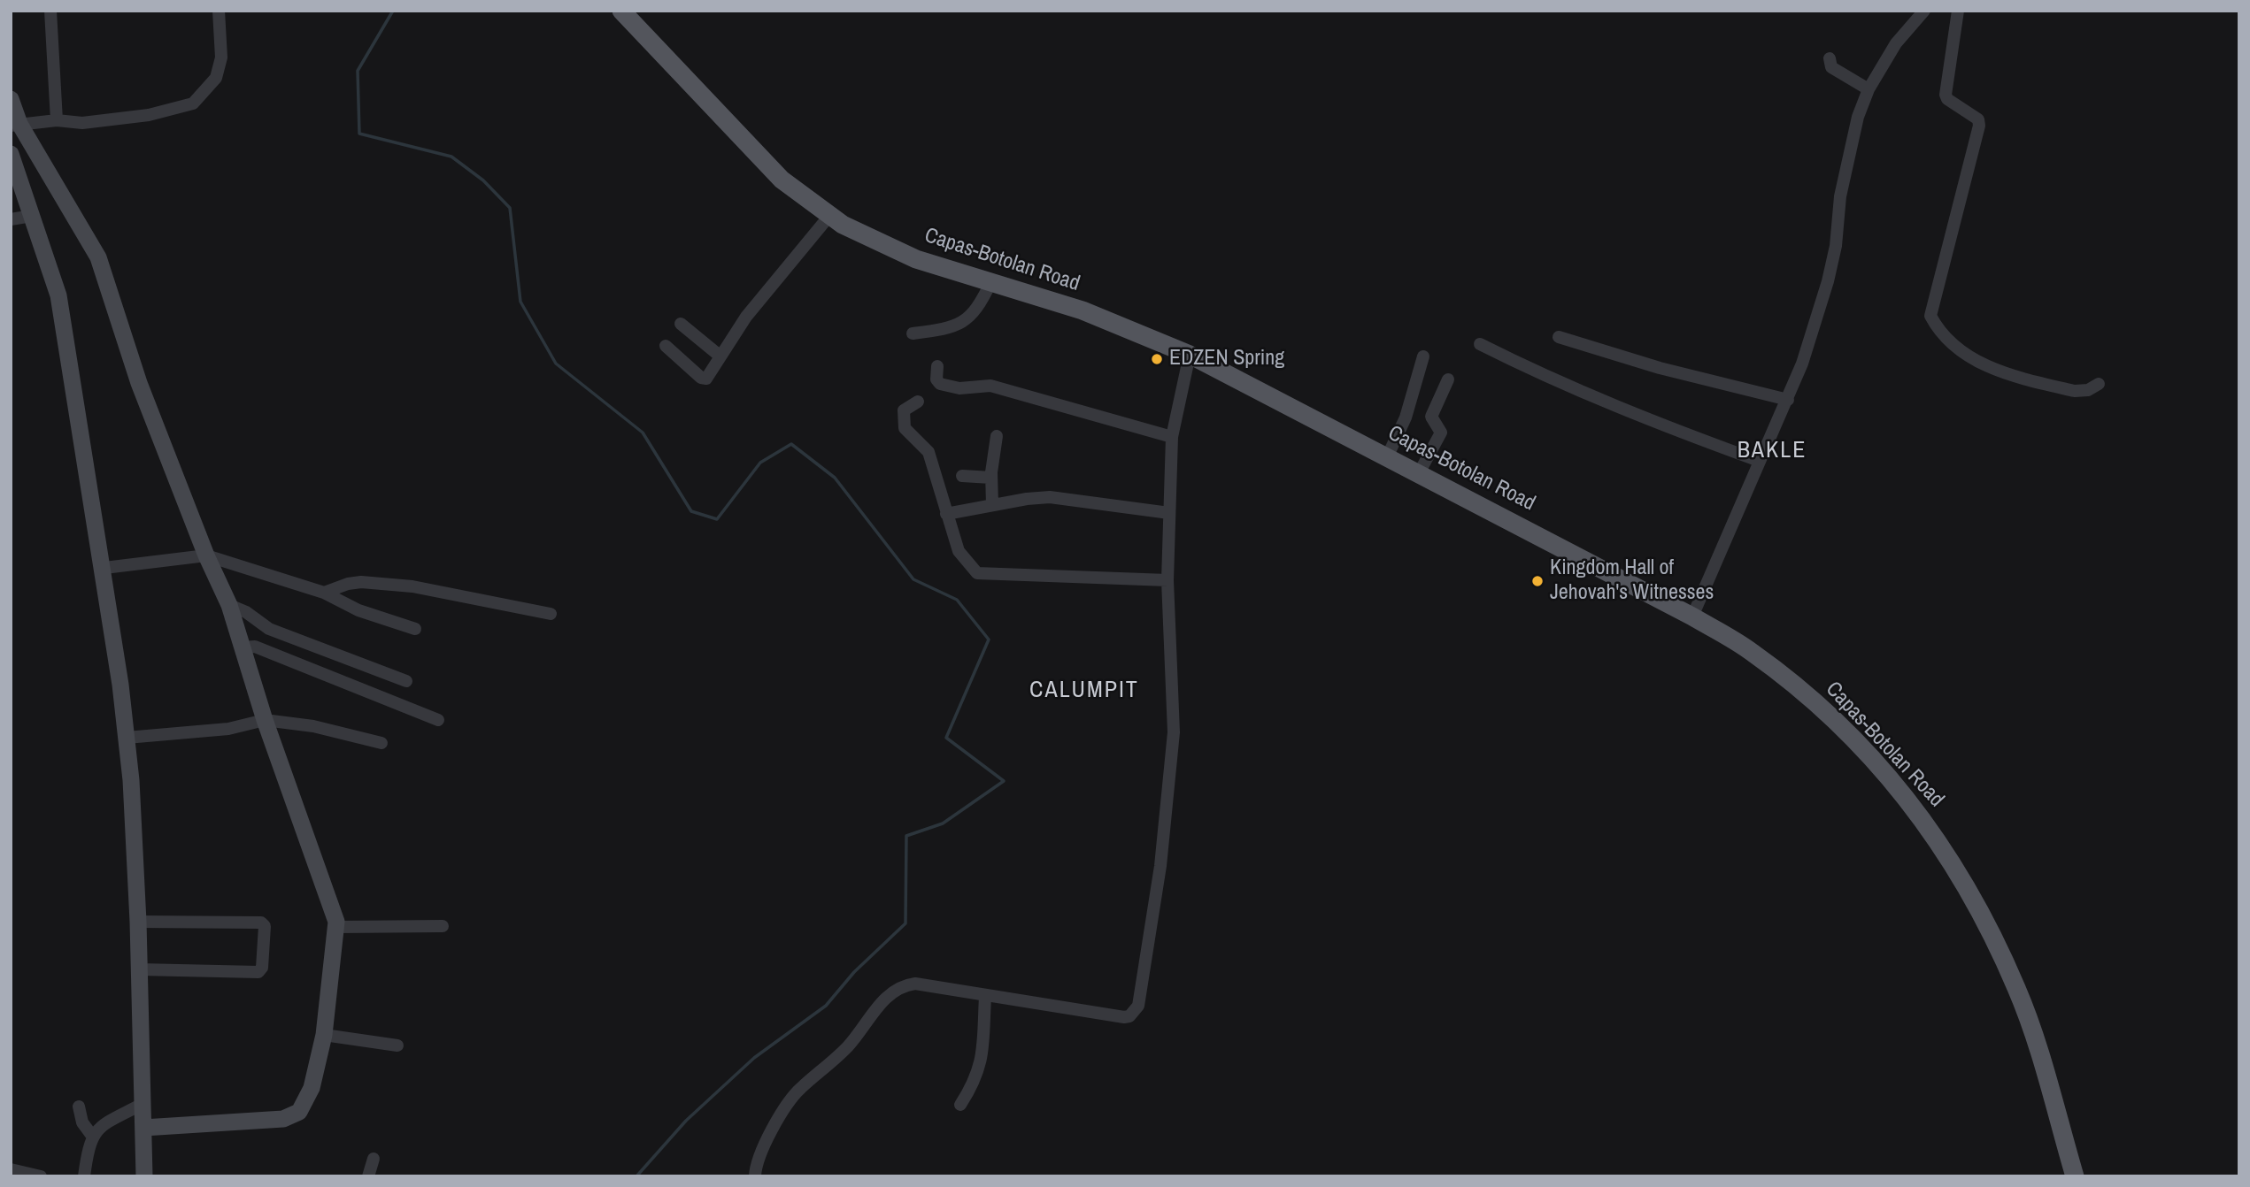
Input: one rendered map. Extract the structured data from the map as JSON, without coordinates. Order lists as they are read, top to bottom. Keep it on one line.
{"streets":{"main road":["Capas-Botolan Road"]},"districts":["BAKLE","CALUMPIT"],"places":["EDZEN Spring","Kingdom Hall of Jehovah's Witnesses"]}
